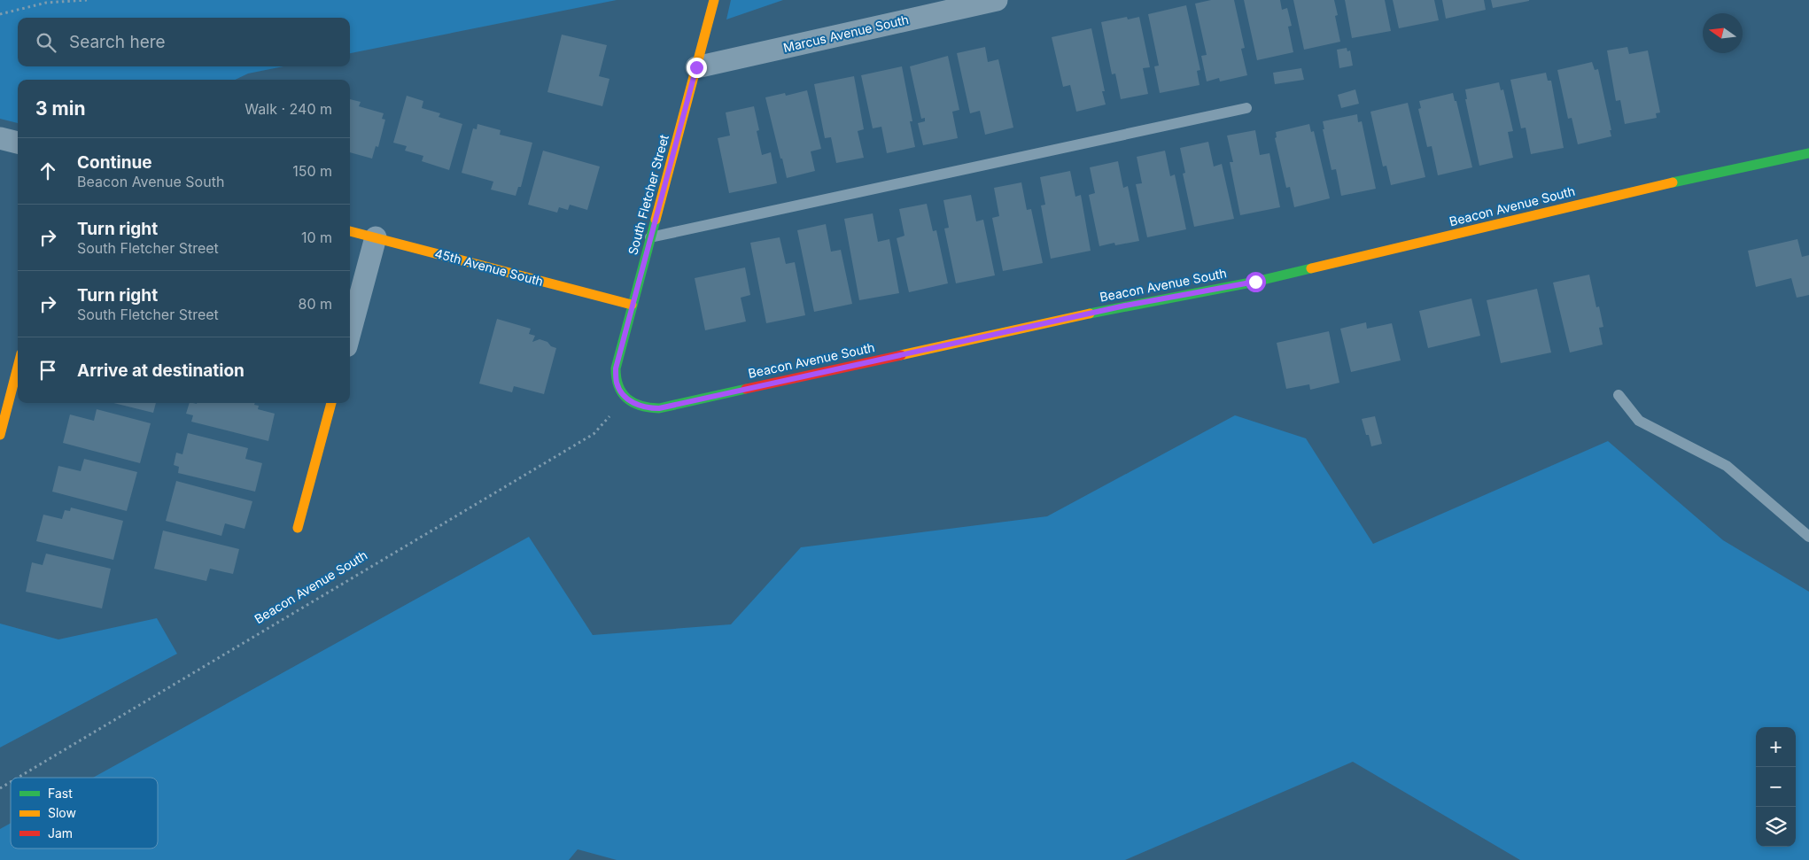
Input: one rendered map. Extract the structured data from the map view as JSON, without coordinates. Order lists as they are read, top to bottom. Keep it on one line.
{"streets":{"street":["Marcus Avenue South","South Fletcher Street","Beacon Avenue South","45th Avenue South"]},"crossings":[["Marcus Avenue South","South Fletcher Street"],["South Fletcher Street","Beacon Avenue South"],["South Fletcher Street","45th Avenue South"]],"legend":["Fast","Slow","Jam"],"north":"left","page":{"search":"Search here","heading":["3 min","Walk · 240 m"],"list":[["Continue","Beacon Avenue South","150 m"],["Turn right","South Fletcher Street","10 m"],["Turn right","South Fletcher Street","80 m"],"Arrive at destination"],"map_buttons":["+","−"]}}
